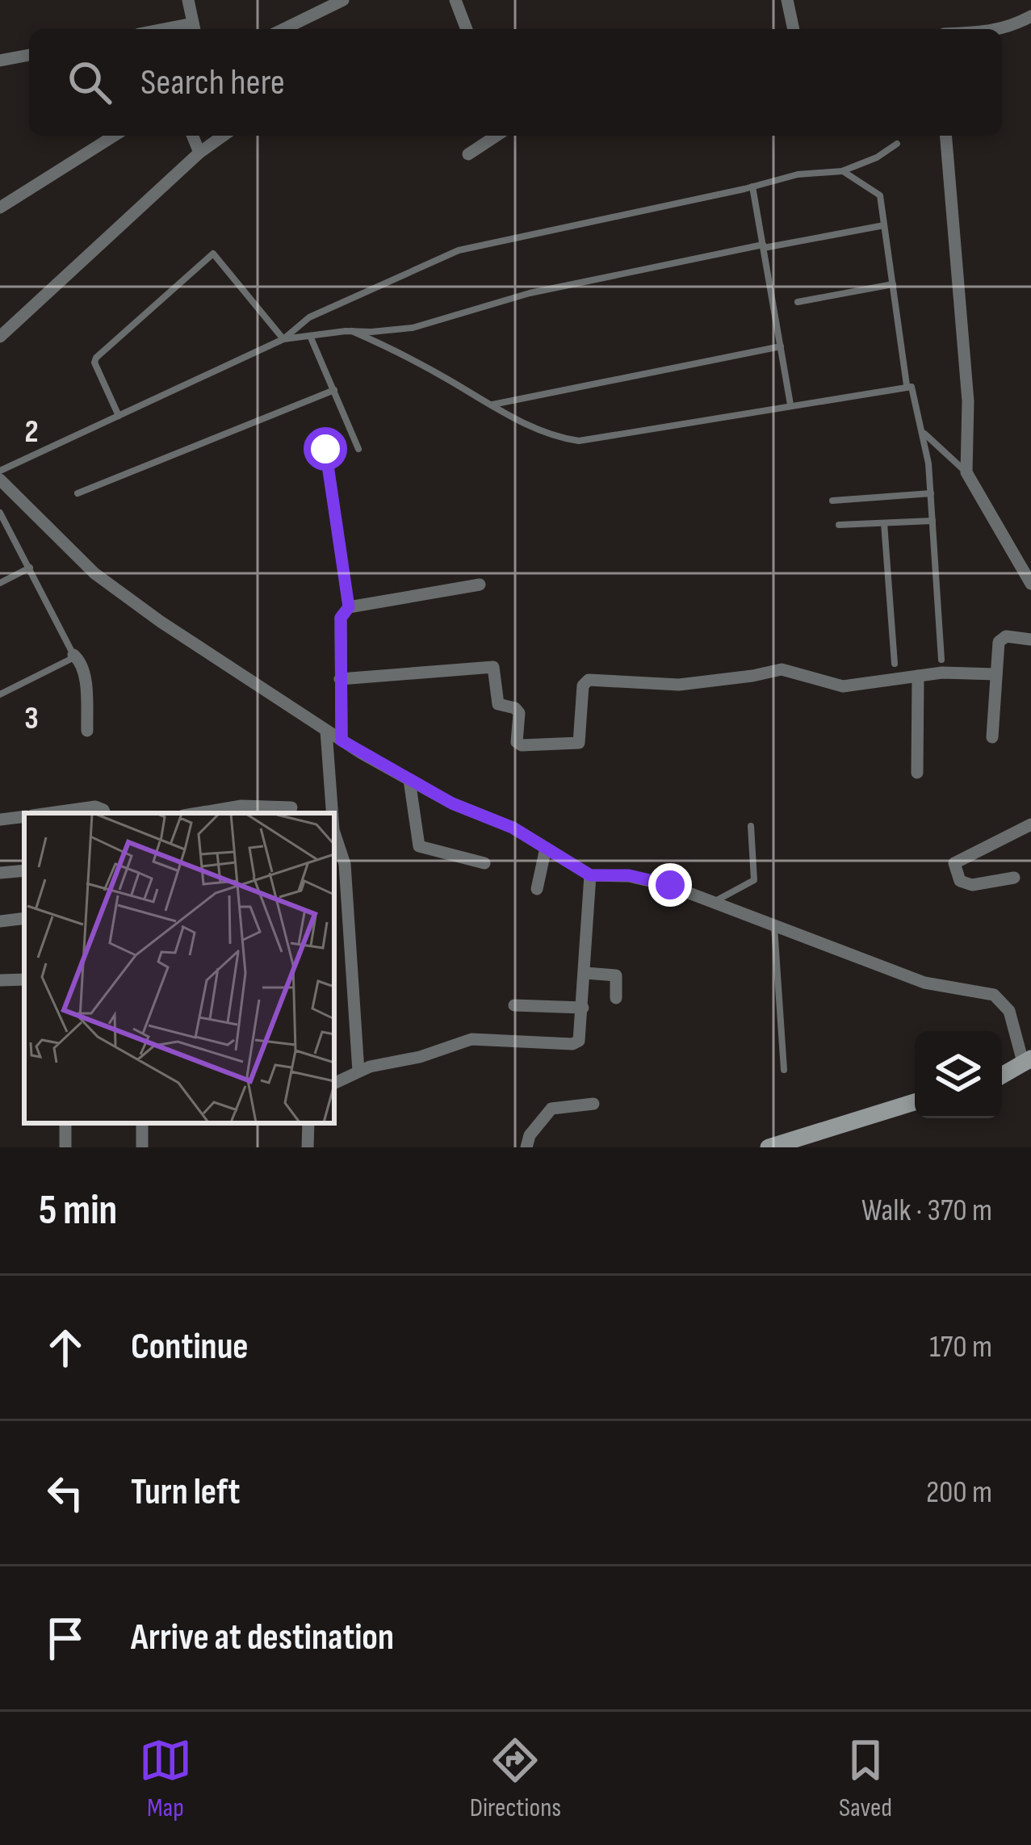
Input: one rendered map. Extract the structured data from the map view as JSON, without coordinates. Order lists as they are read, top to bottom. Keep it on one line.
{"page":{"search":"Search here","heading":["5 min","Walk · 370 m"],"list":[["Continue","170 m"],["Turn left","200 m"],"Arrive at destination"],"nav":["Map","Directions","Saved"]},"grid":{"rows":["2","3"]}}
